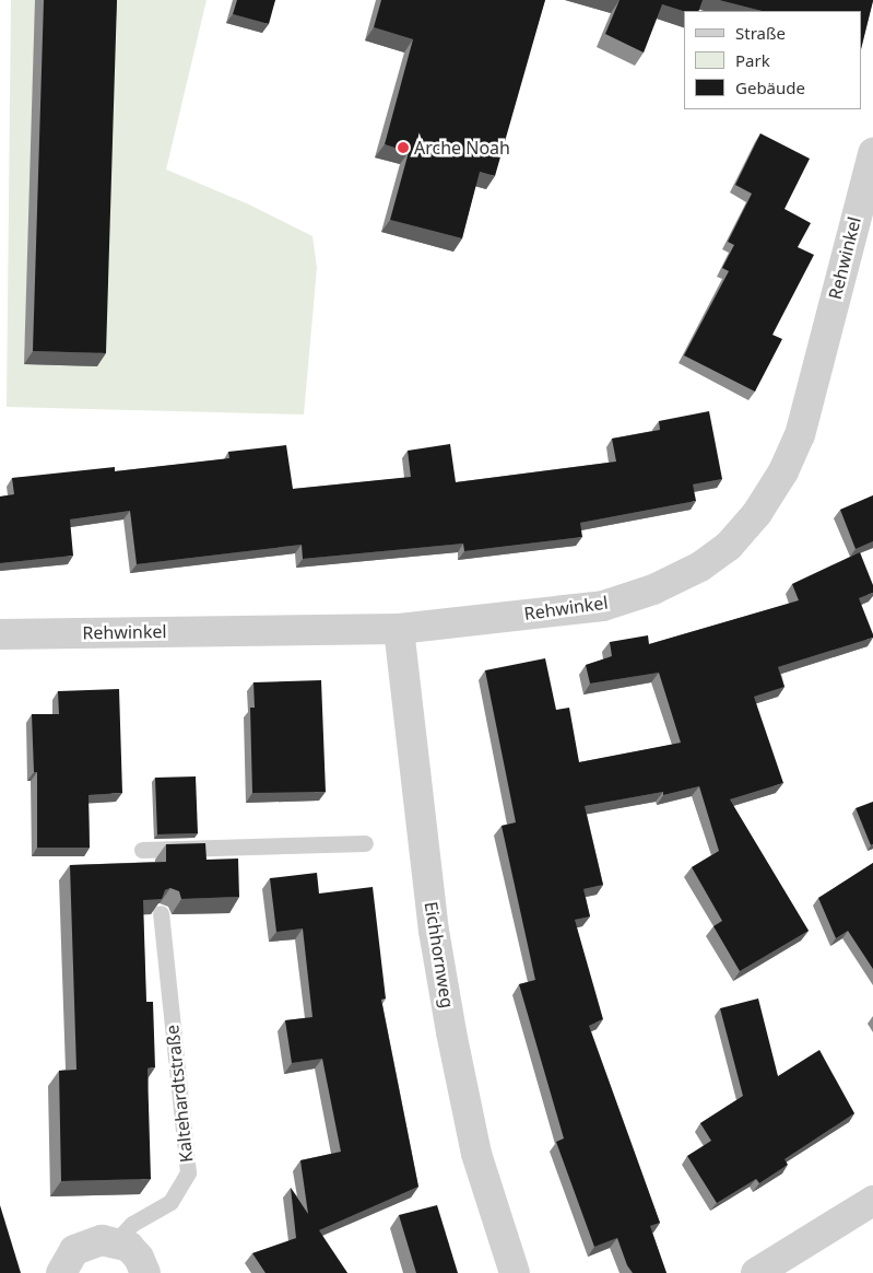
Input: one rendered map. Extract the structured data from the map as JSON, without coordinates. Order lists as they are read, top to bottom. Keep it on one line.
{"streets":{"street":["Rehwinkel","Eichhornweg"],"lane":["Kaltehardtstraße"]},"crossings":[["Rehwinkel","Eichhornweg"]],"places":["Arche Noah"],"legend":["Straße","Park","Gebäude"]}
